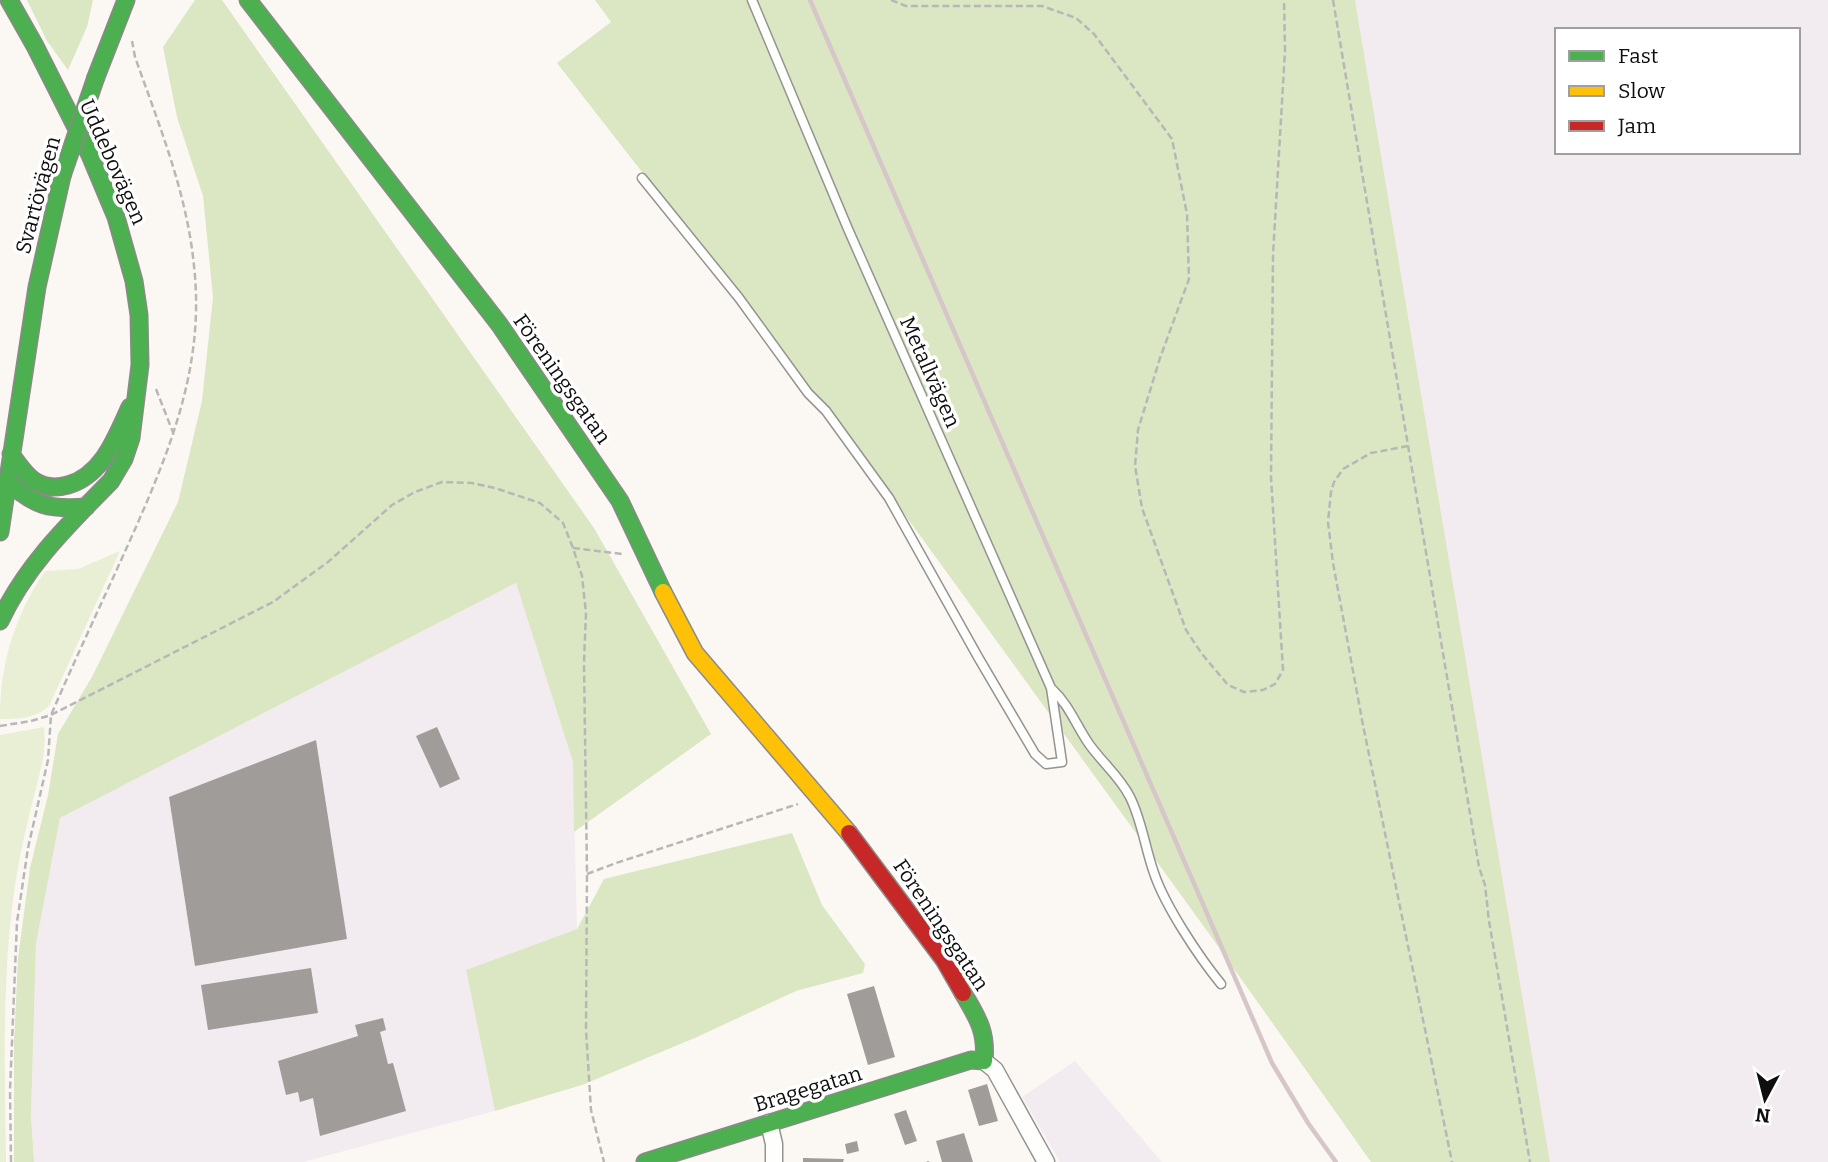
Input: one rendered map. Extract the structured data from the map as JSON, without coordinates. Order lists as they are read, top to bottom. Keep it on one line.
{"streets":{"street":["Uddebovägen","Svartövägen","Föreningsgatan","Bragegatan"],"lane":["Metallvägen"]},"crossings":[["Uddebovägen","Svartövägen"],["Föreningsgatan","Bragegatan"]],"legend":["Fast","Slow","Jam"],"north":"bottom"}
